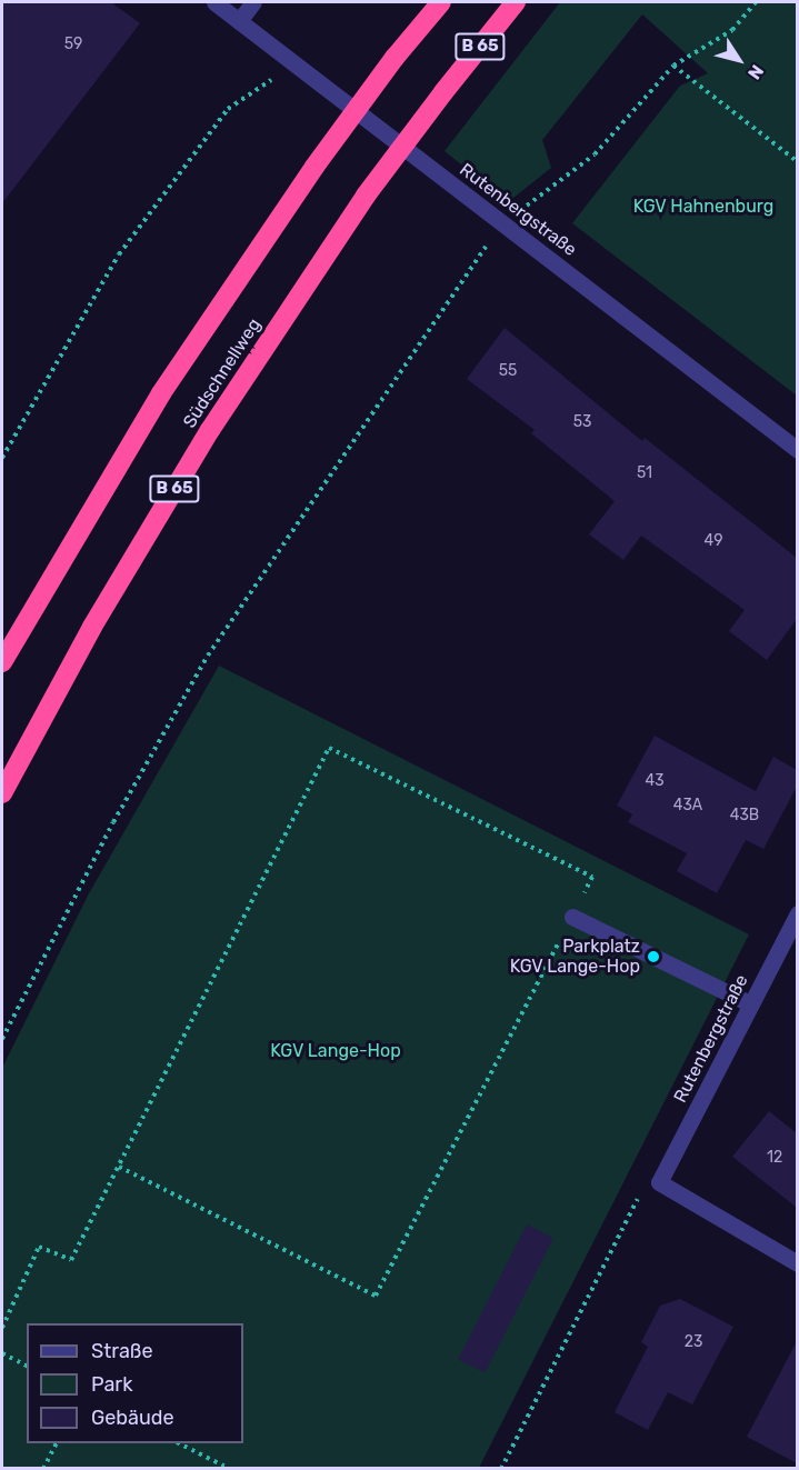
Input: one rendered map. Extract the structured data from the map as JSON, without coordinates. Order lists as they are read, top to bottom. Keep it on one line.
{"streets":{"highway":["B 65","Südschnellweg"],"street":["Rutenbergstraße"]},"parks":["KGV Hahnenburg","KGV Lange-Hop"],"places":["Parkplatz KGV Lange-Hop"],"house_numbers":["59","55","53","51","49","43","43A","43B","12","23"],"legend":["Straße","Park","Gebäude"],"north":"bottom right"}
